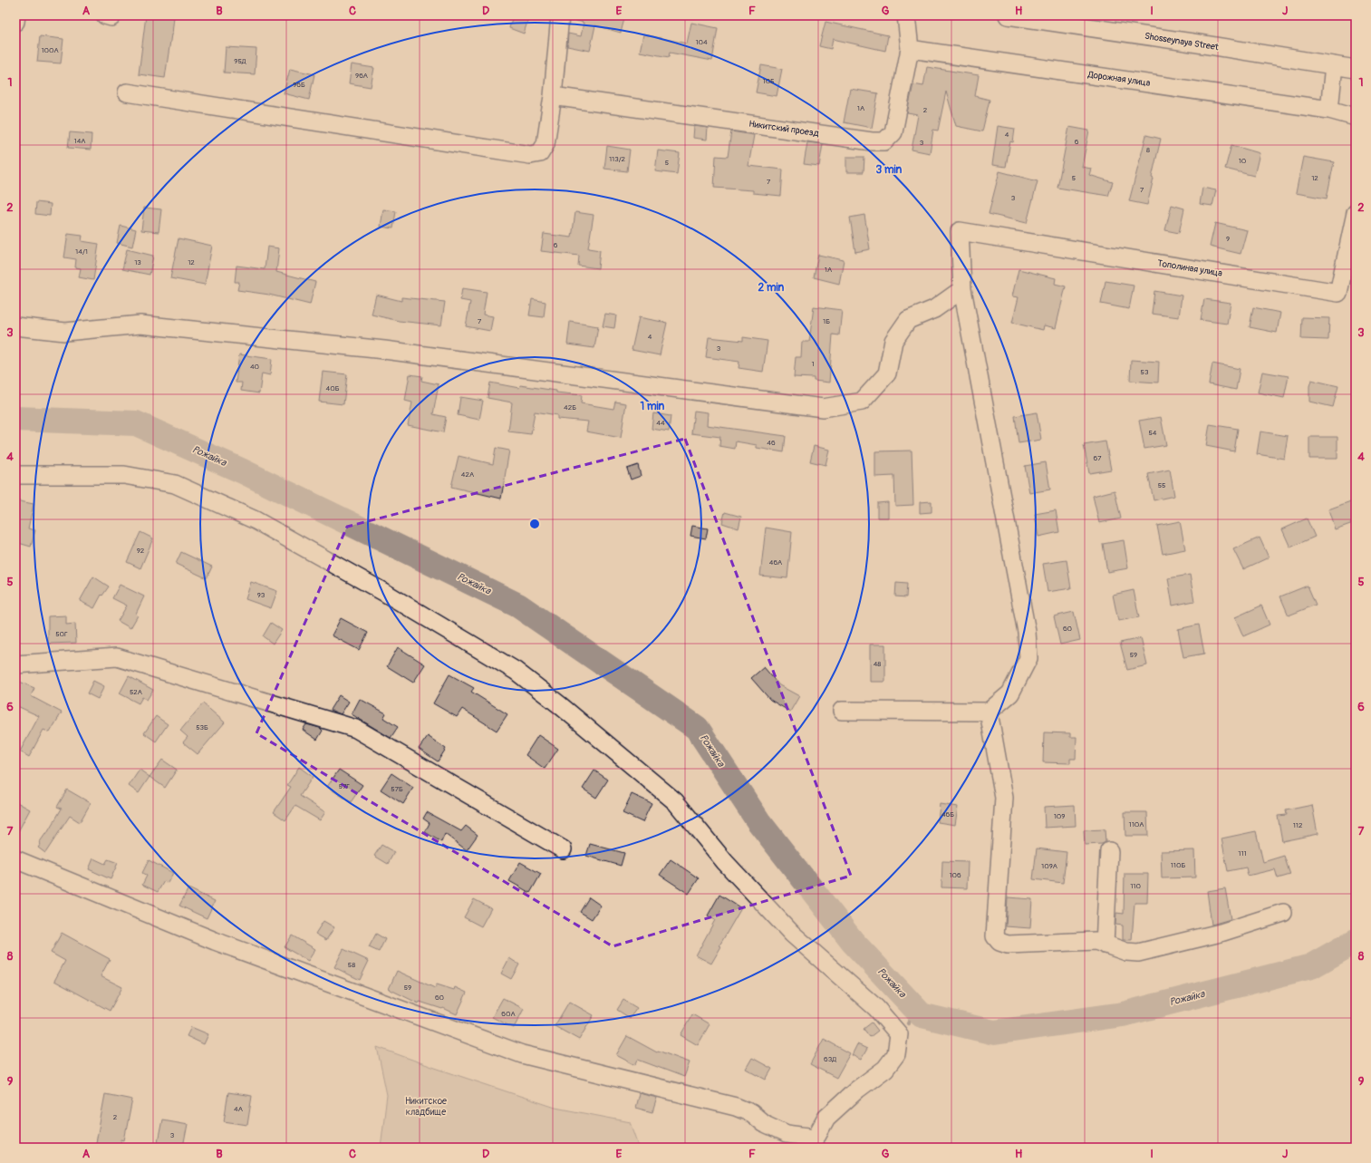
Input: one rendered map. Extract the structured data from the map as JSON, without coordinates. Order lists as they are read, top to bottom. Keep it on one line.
{"streets":{"street":["Shosseynaya Street","Дорожная улица","Никитский проезд","Тополиная улица"]},"crossings":[["Дорожная улица","Никитский проезд"]],"water":["Рожайка"],"parks":["Никитское кладбище"],"house_numbers":["104","100А","95Д","96А","105","96Б","1А","2","4","14А","6","3","8","113/2","10","5","5","12","7","7","3","9","6","14/1","13","12","1А","7","1Б","4","3","1","40","53","40Б","42Б","44","54","46","67","42А","55","92","46А","93","60","50Г","59","48","52А","53Б","57Г","57Б","46Б","109","110А","112","111","110Б","109А","106","110","58","59","60","60А","63Д","4А","2","3"],"grid":{"columns":["A","B","C","D","E","F","G","H","I","J"],"rows":["1","2","3","4","5","6","7","8","9"]},"rings":["3 min","2 min","1 min"]}
